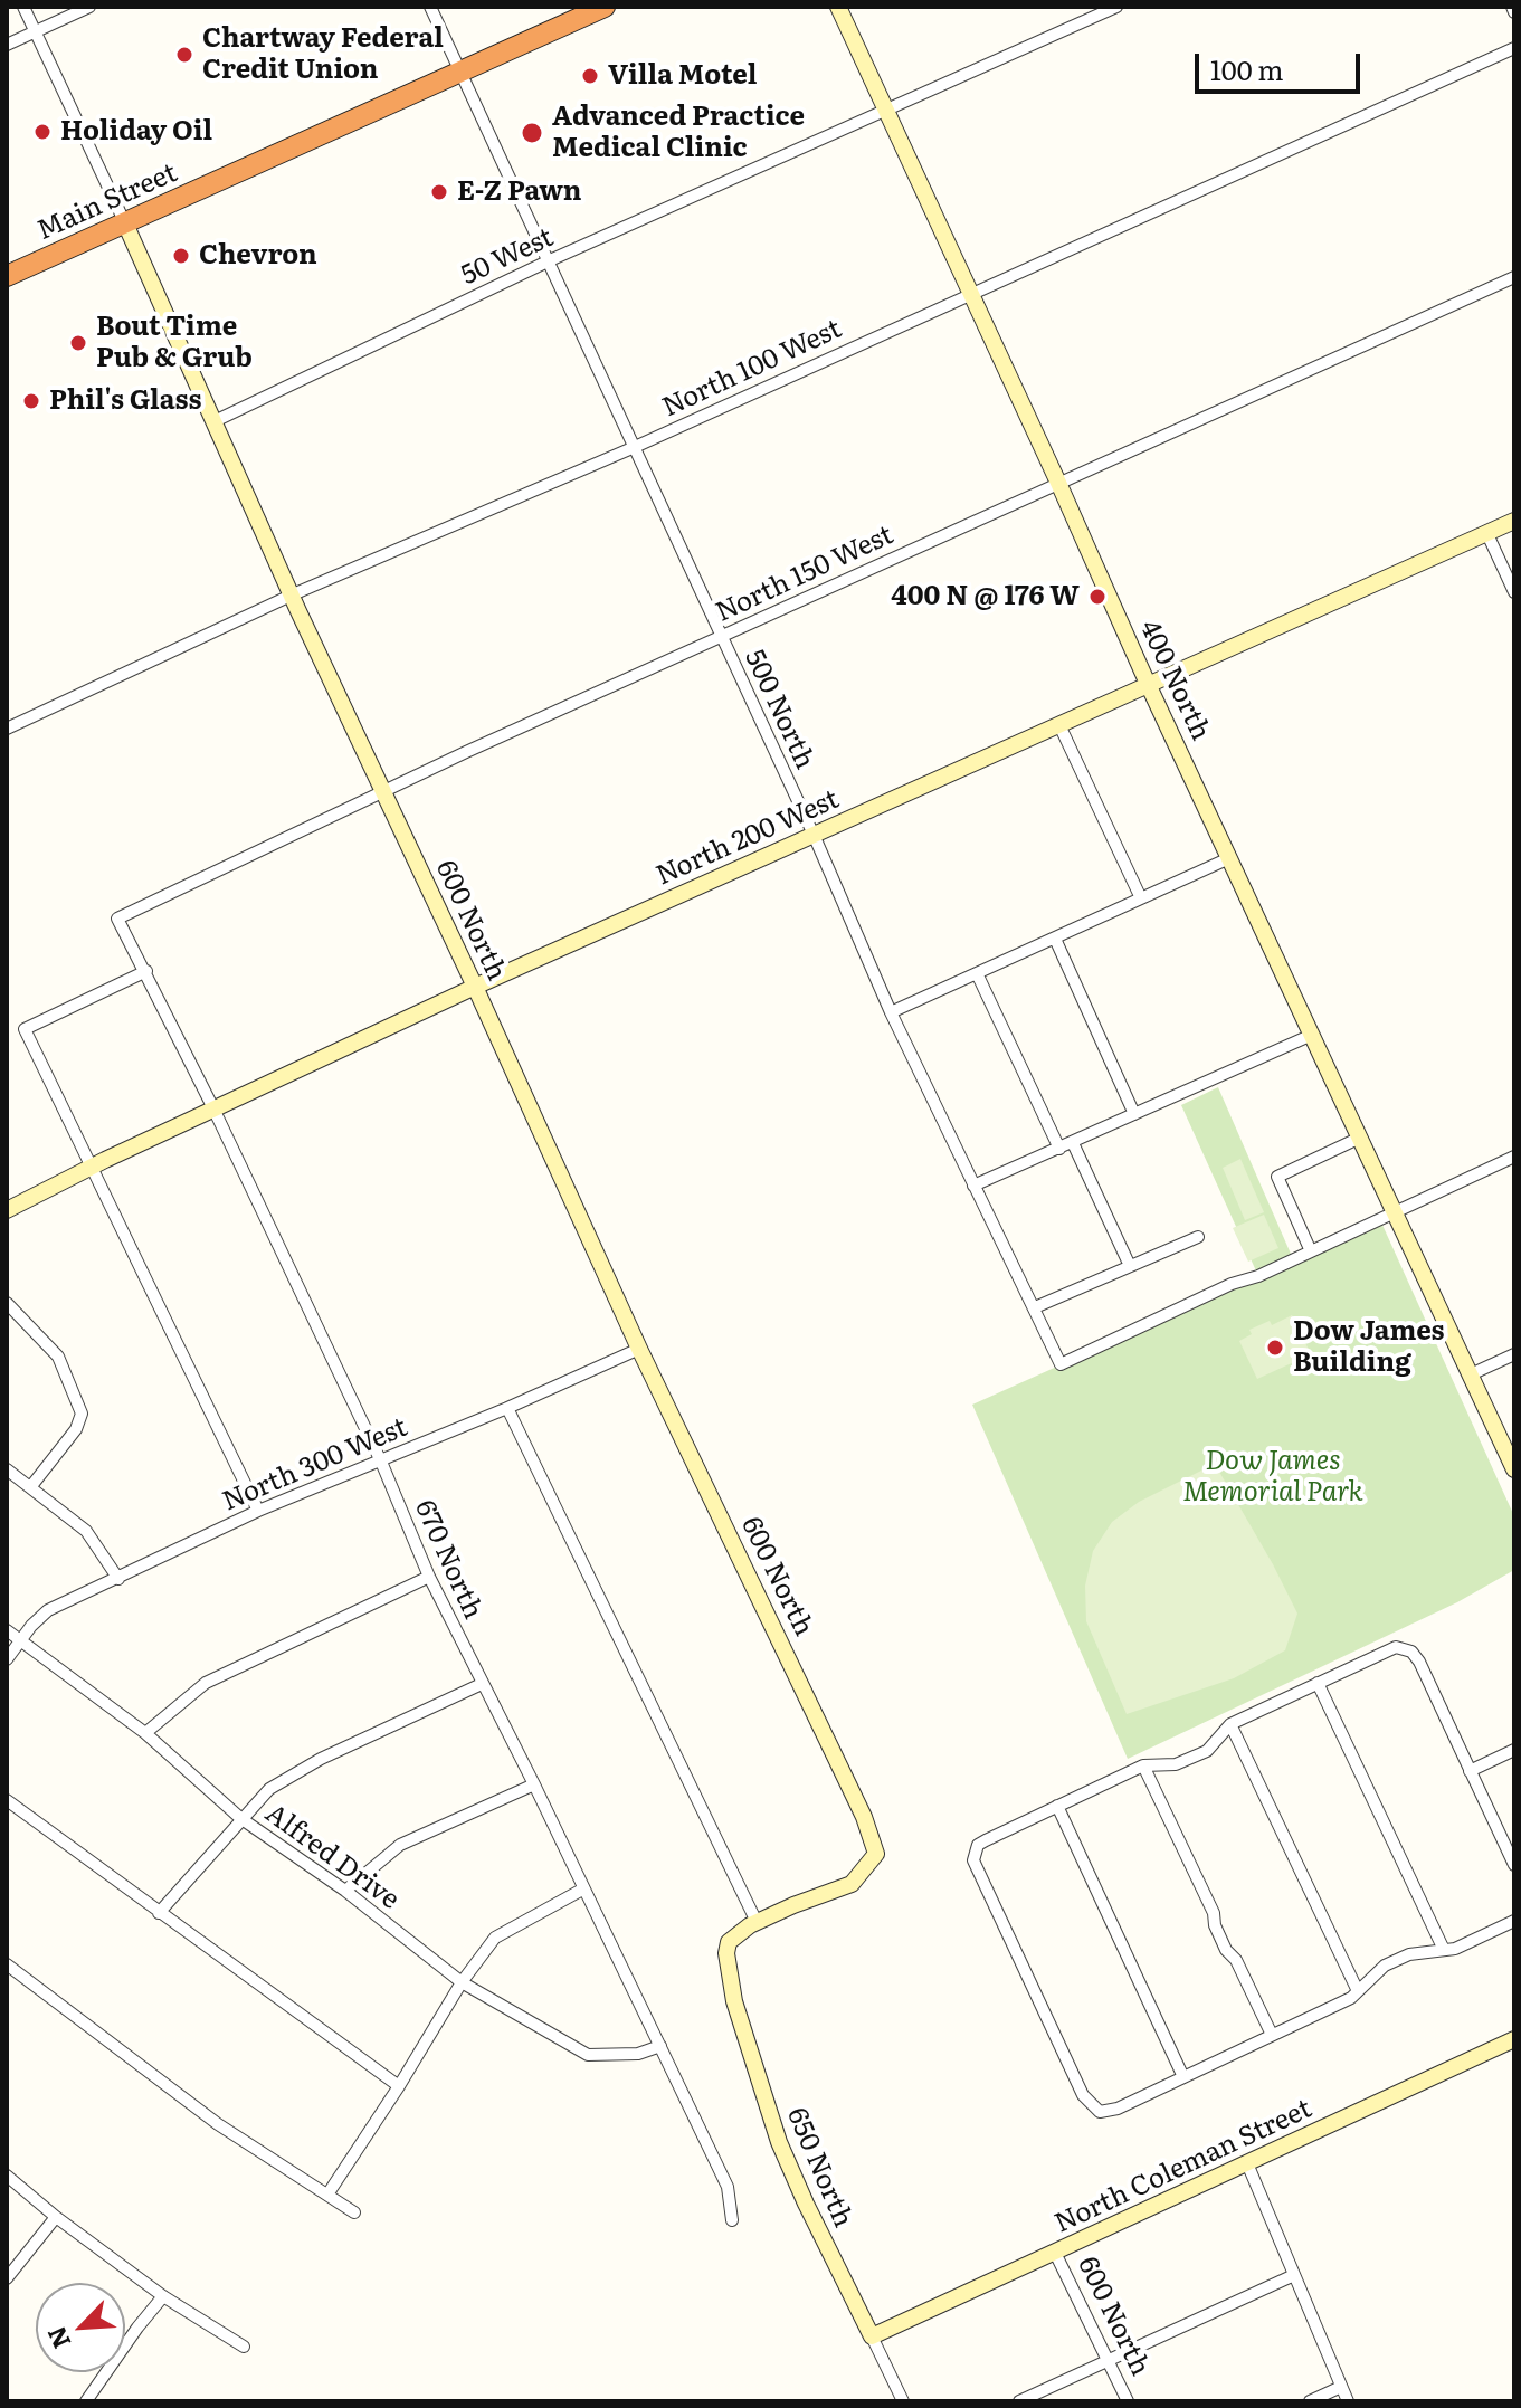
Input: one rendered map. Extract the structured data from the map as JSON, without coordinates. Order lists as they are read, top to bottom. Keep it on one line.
{"streets":{"highway":["Main Street"],"street":["50 West","North 100 West","North 150 West","400 North","500 North","North 200 West","600 North","North 300 West","670 North","Alfred Drive","North Coleman Street","650 North"]},"crossings":[["Main Street","500 North"],["Main Street","600 North"],["50 West","400 North"],["50 West","500 North"],["50 West","600 North"],["North 100 West","400 North"],["North 100 West","500 North"],["North 100 West","600 North"],["North 150 West","400 North"],["North 150 West","500 North"],["North 150 West","600 North"],["North 150 West","670 North"],["400 North","North 200 West"],["500 North","North 200 West"],["North 200 West","600 North"],["North 200 West","670 North"],["600 North","North 300 West"],["600 North","North Coleman Street"],["600 North","650 North"],["North 300 West","670 North"],["North 300 West","Alfred Drive"],["670 North","Alfred Drive"],["North Coleman Street","650 North"]],"parks":["Dow James Memorial Park"],"places":["Chartway Federal Credit Union","Villa Motel","Holiday Oil","Advanced Practice Medical Clinic","E-Z Pawn","Chevron","Bout Time Pub & Grub","Phil's Glass","400 N @ 176 W","Dow James Building"],"scale_bar":"100 m","north":"bottom left"}
